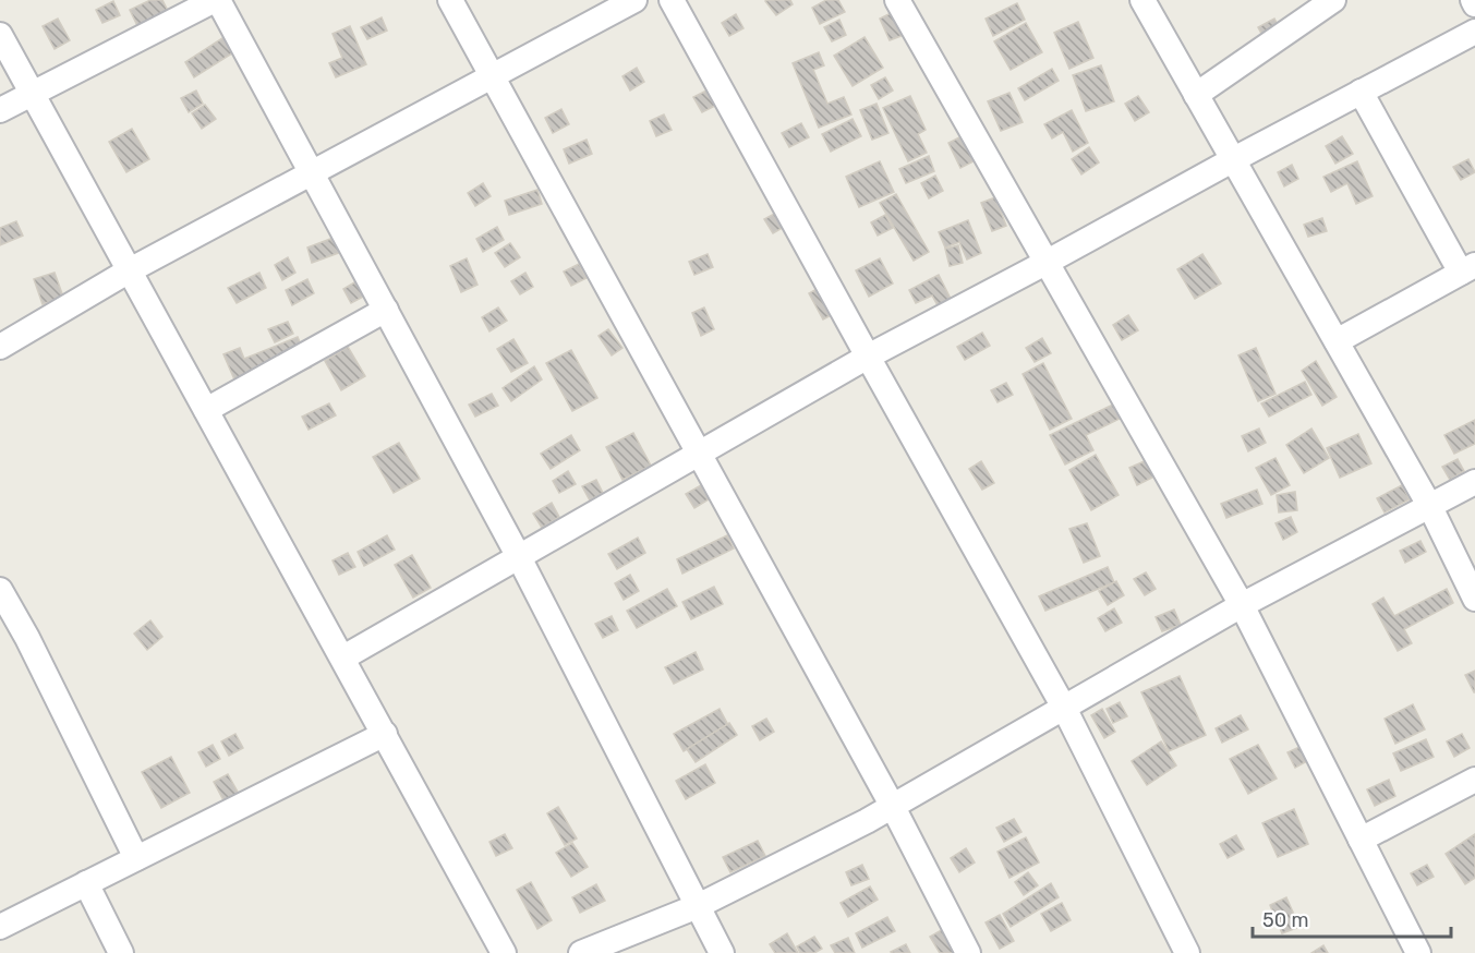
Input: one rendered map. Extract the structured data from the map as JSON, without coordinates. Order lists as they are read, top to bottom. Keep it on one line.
{"scale_bar":"50 m"}
